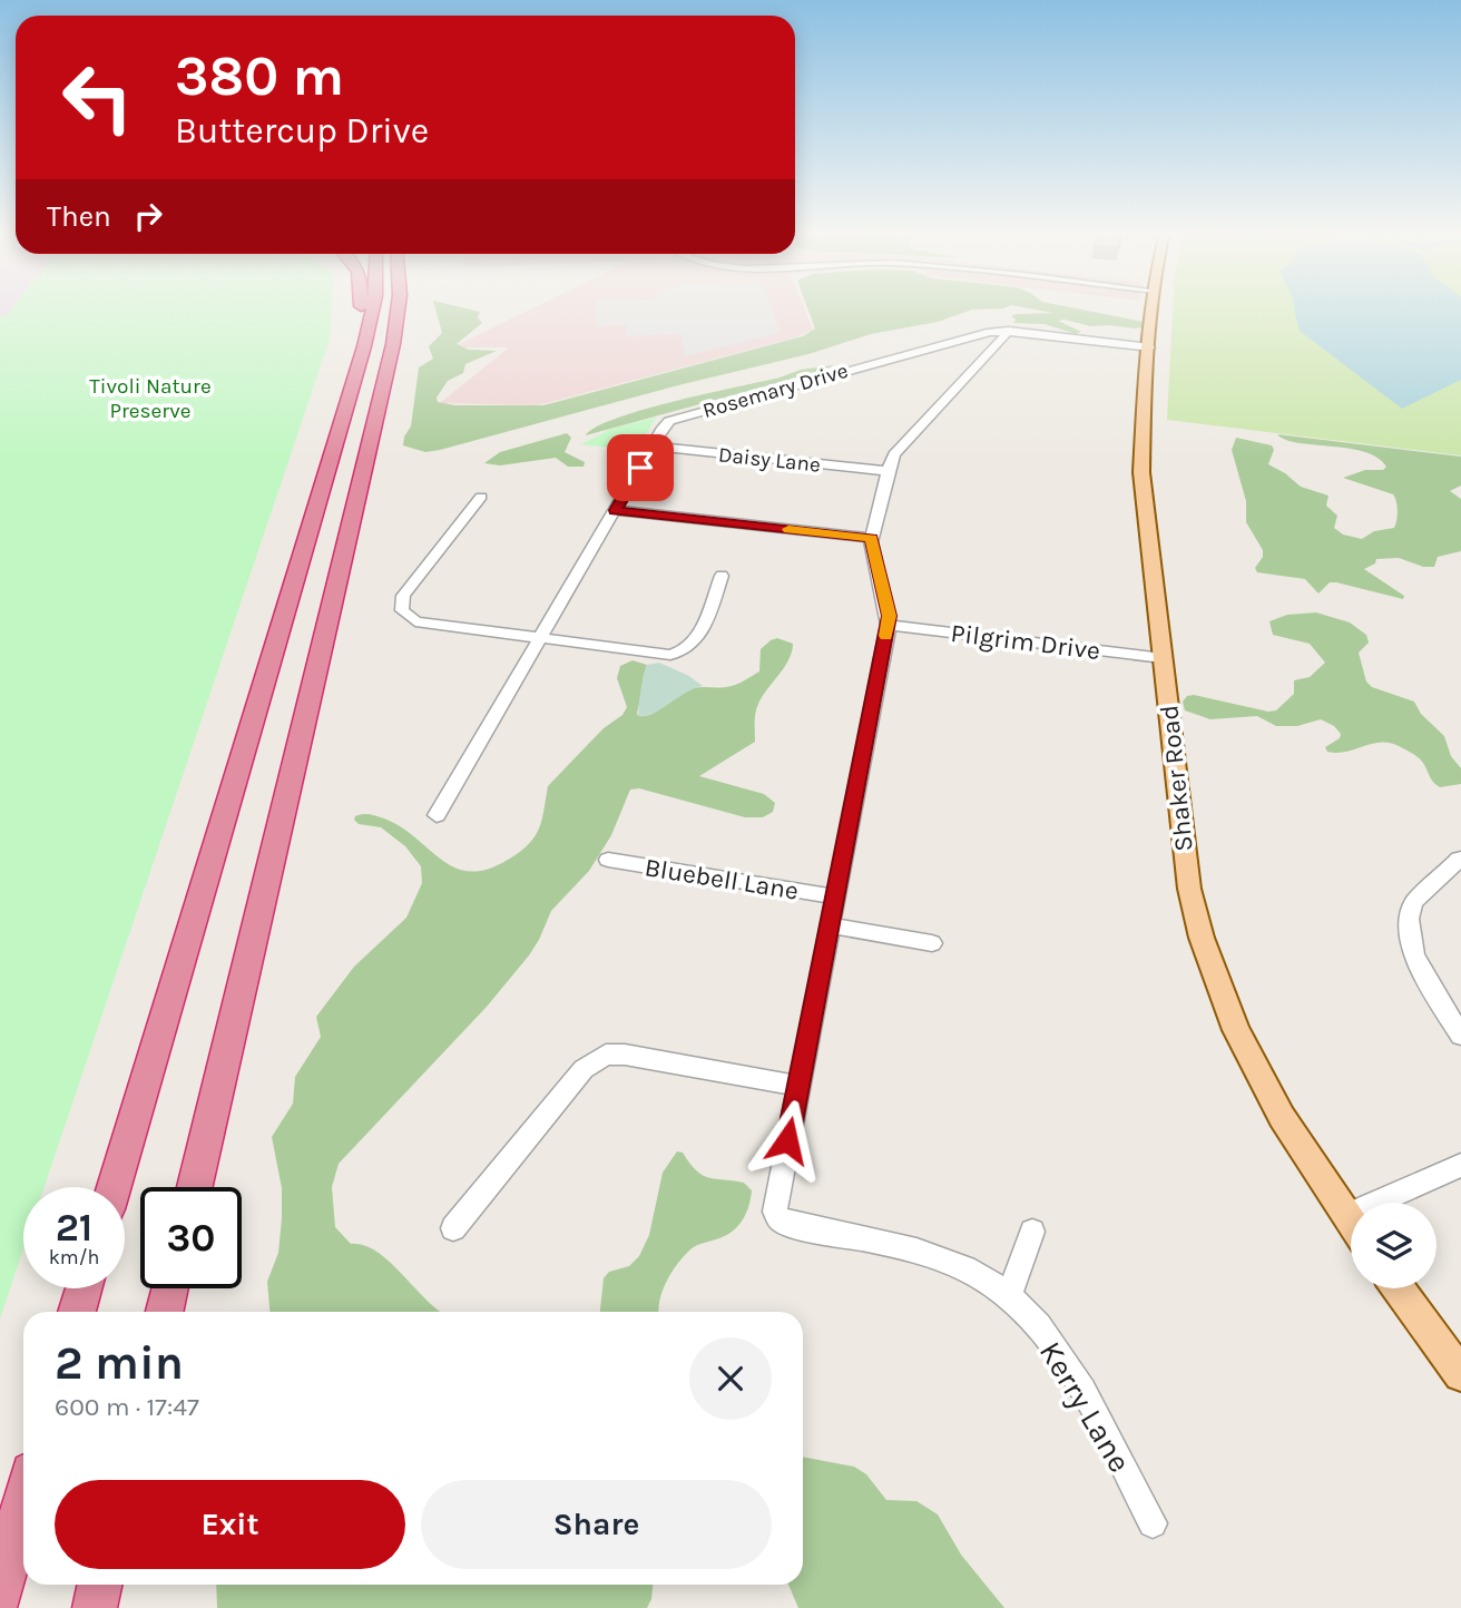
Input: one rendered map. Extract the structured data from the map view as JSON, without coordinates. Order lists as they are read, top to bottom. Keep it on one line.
{"streets":{"main road":["Shaker Road"],"street":["Rosemary Drive","Daisy Lane","Pilgrim Drive","Bluebell Lane","Kerry Lane"]},"crossings":[["Rosemary Drive","Daisy Lane"],["Rosemary Drive","Shaker Road"],["Pilgrim Drive","Shaker Road"]],"parks":["Tivoli Nature Preserve"],"page":{"turn":["380 m","Buttercup Drive"],"then":"Then","speed":"21 km/h","limit":"30","heading":["2 min","600 m · 17:47"],"buttons":["Exit","Share"]}}
